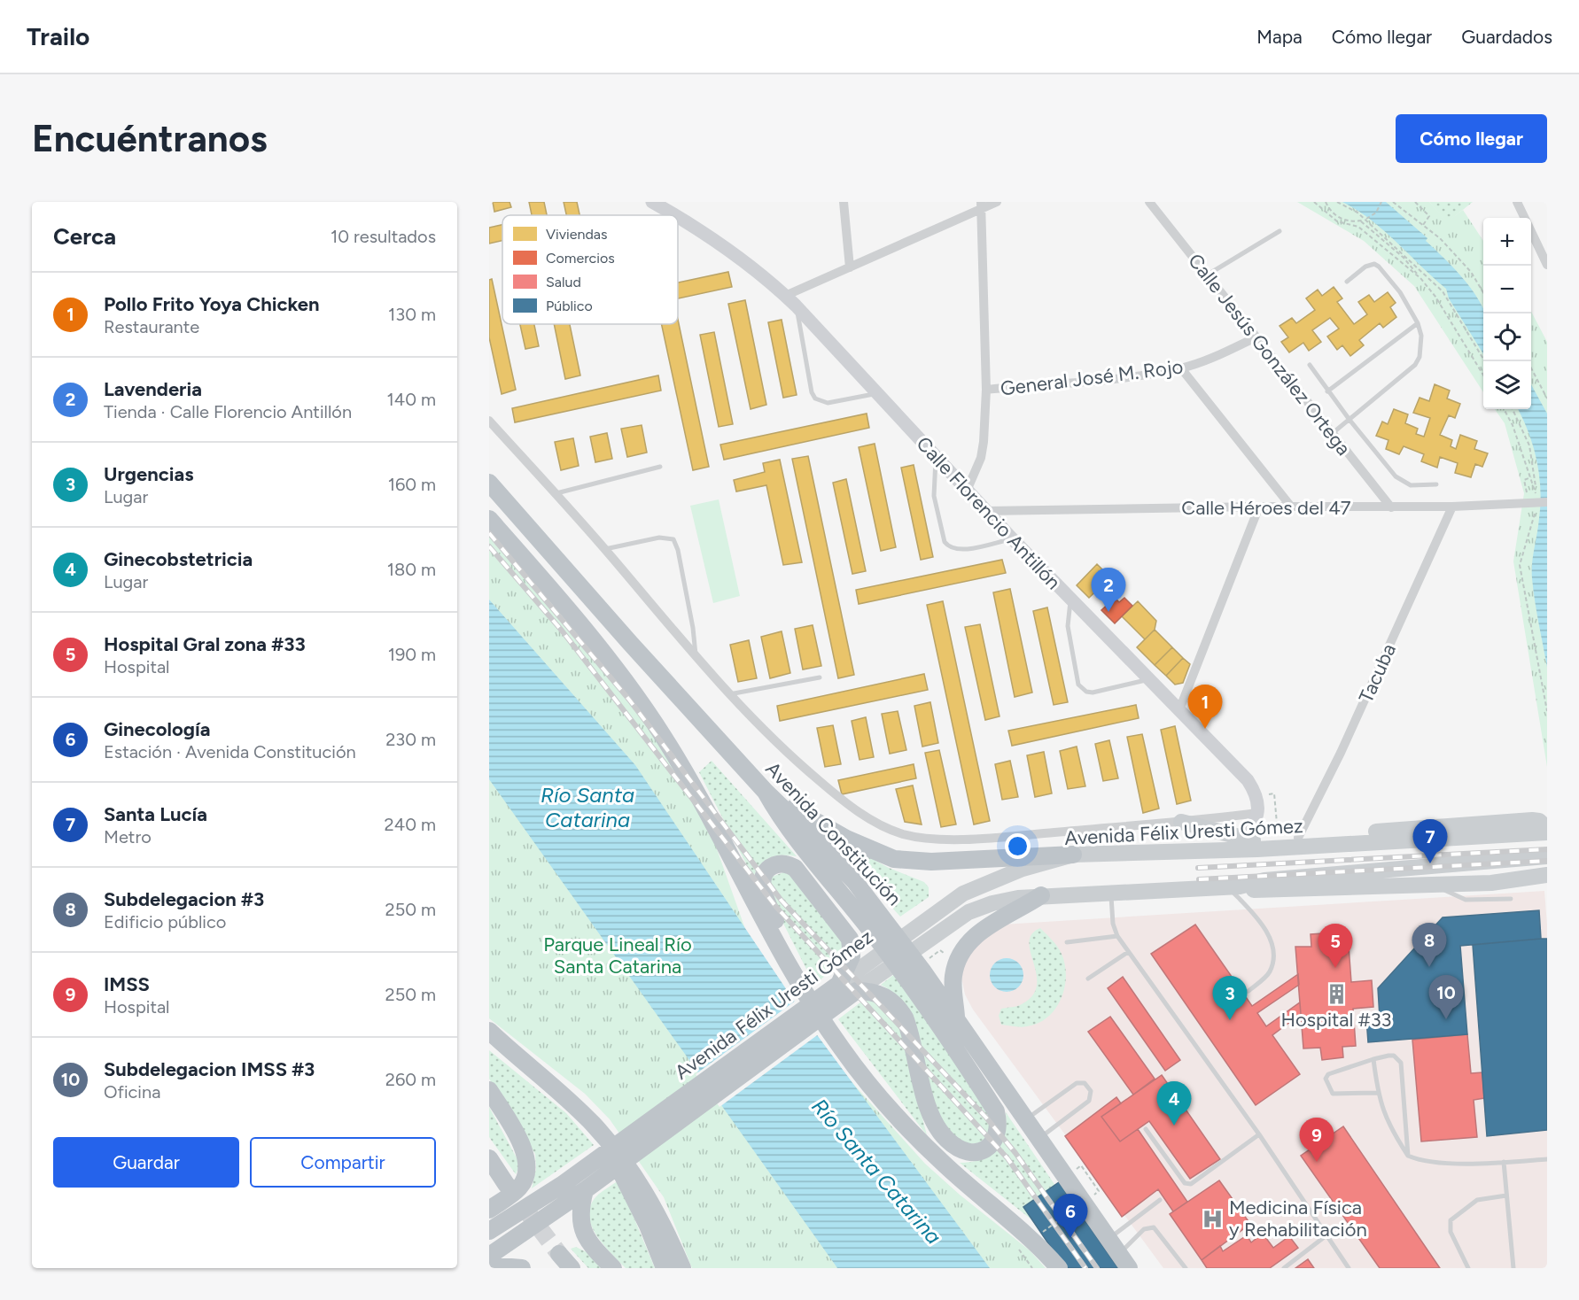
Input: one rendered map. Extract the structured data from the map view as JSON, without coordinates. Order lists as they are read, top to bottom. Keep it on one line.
{"streets":{"highway":["Avenida Félix Uresti Gómez","Avenida Constitución"],"street":["Calle Jesús González Ortega","General José M. Rojo","Calle Héroes del 47","Calle Florencio Antillón","Tacuba"]},"crossings":[["Calle Jesús González Ortega","General José M. Rojo"],["Calle Jesús González Ortega","Calle Héroes del 47"],["Calle Héroes del 47","Calle Florencio Antillón"],["Calle Héroes del 47","Tacuba"]],"water":["Río Santa Catarina"],"parks":["Parque Lineal Río Santa Catarina"],"places":{"building":["Hospital #33"],"hospital":["Medicina Física y Rehabilitación"]},"legend":["Viviendas","Comercios","Salud","Público"],"page":{"header":"Trailo","nav":["Mapa","Cómo llegar","Guardados"],"buttons":["Cómo llegar",["Guardar","Compartir"]],"title":"Encuéntranos","heading":["Cerca","10 resultados"],"map_buttons":["+","−"],"list":[{"mark":"1","name":"Pollo Frito Yoya Chicken","note":"Restaurante","value":"130 m"},{"mark":"2","name":"Lavenderia","note":"Tienda · Calle Florencio Antillón","value":"140 m"},{"mark":"3","name":"Urgencias","note":"Lugar","value":"160 m"},{"mark":"4","name":"Ginecobstetricia","note":"Lugar","value":"180 m"},{"mark":"5","name":"Hospital Gral zona #33","note":"Hospital","value":"190 m"},{"mark":"6","name":"Ginecología","note":"Estación · Avenida Constitución","value":"230 m"},{"mark":"7","name":"Santa Lucía","note":"Metro","value":"240 m"},{"mark":"8","name":"Subdelegacion #3","note":"Edificio público","value":"250 m"},{"mark":"9","name":"IMSS","note":"Hospital","value":"250 m"},{"mark":"10","name":"Subdelegacion IMSS #3","note":"Oficina","value":"260 m"}],"pins":["2","1","7","8","5","10","3","4","9","6"]}}
